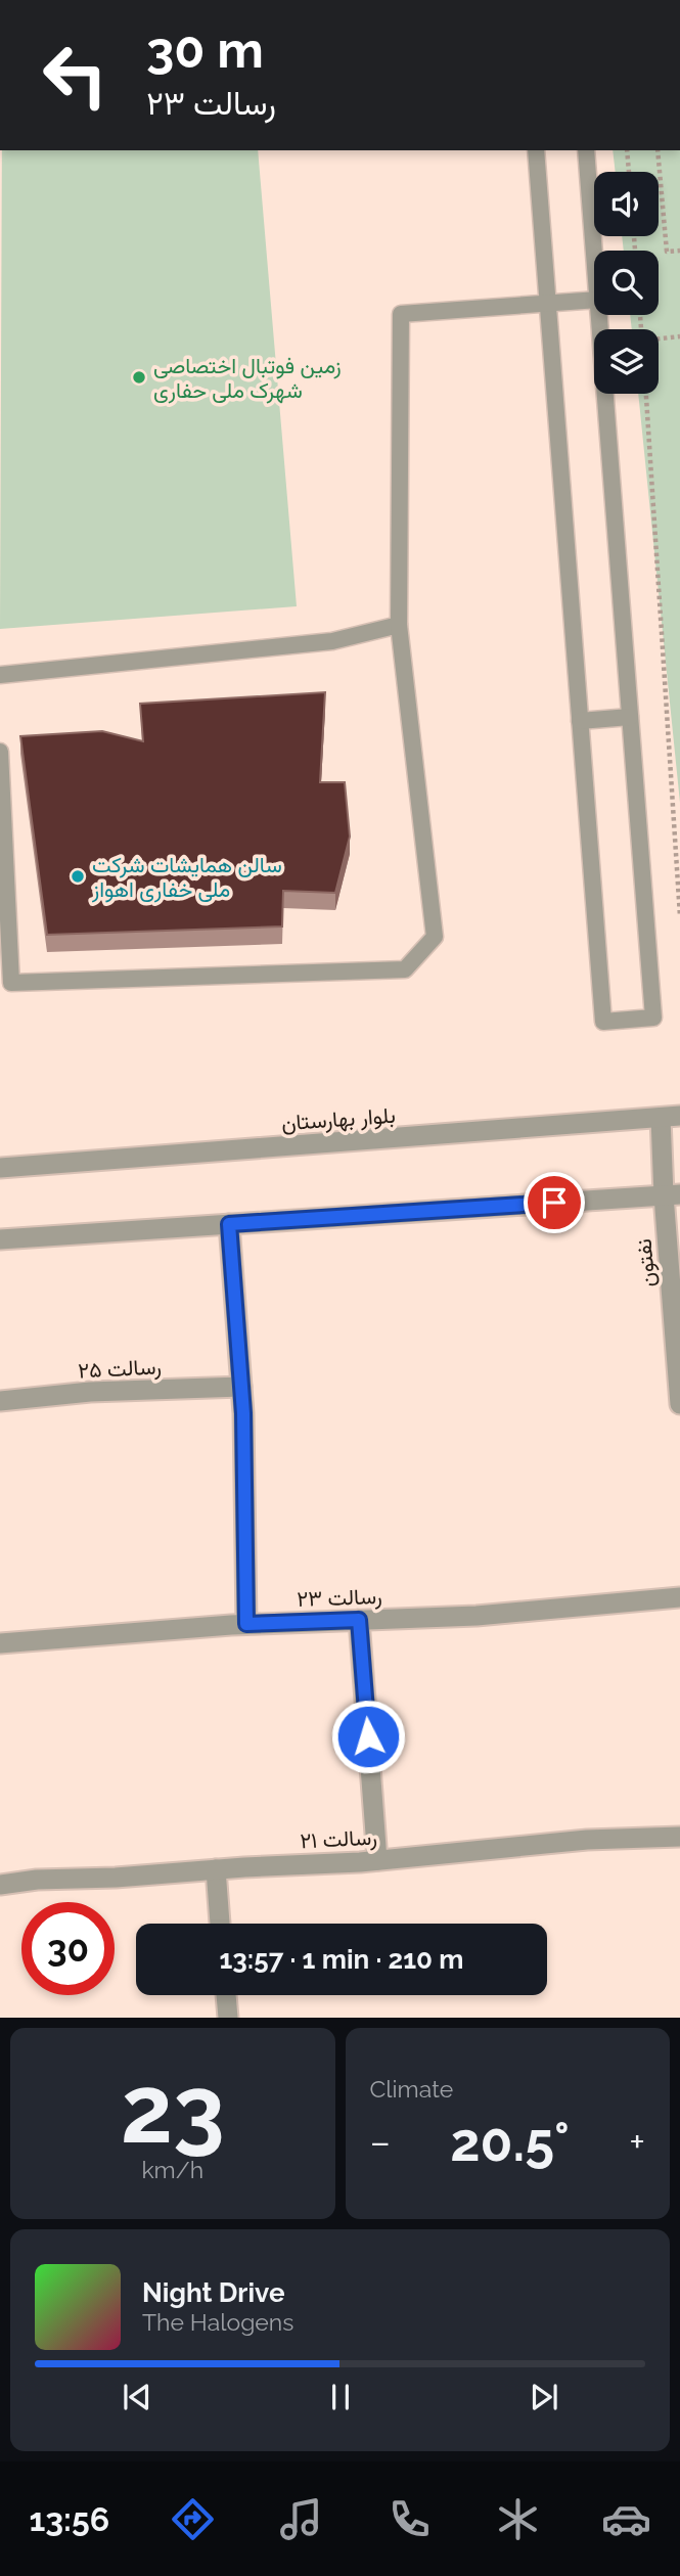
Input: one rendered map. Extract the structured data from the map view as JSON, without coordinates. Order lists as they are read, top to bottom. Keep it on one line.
{"streets":{"street":["بلوار بهارستان","نفتون","رسالت ۲۵","رسالت ۲۳","رسالت ۲۱"]},"crossings":[["بلوار بهارستان","نفتون"]],"places":["زمین فوتبال اختصاصی شهرک ملی حفاری","سالن همایشات شرکت ملی خفاری اهواز"],"page":{"turn":["30 m","رسالت ۲۳"],"limit":"30","trip":"13:57 · 1 min · 210 m","tile":[["23","km/h"],"Climate"],"heat":["−","20.5°","+"],"song":["Night Drive","The Halogens"],"tabs":"13:56"}}
